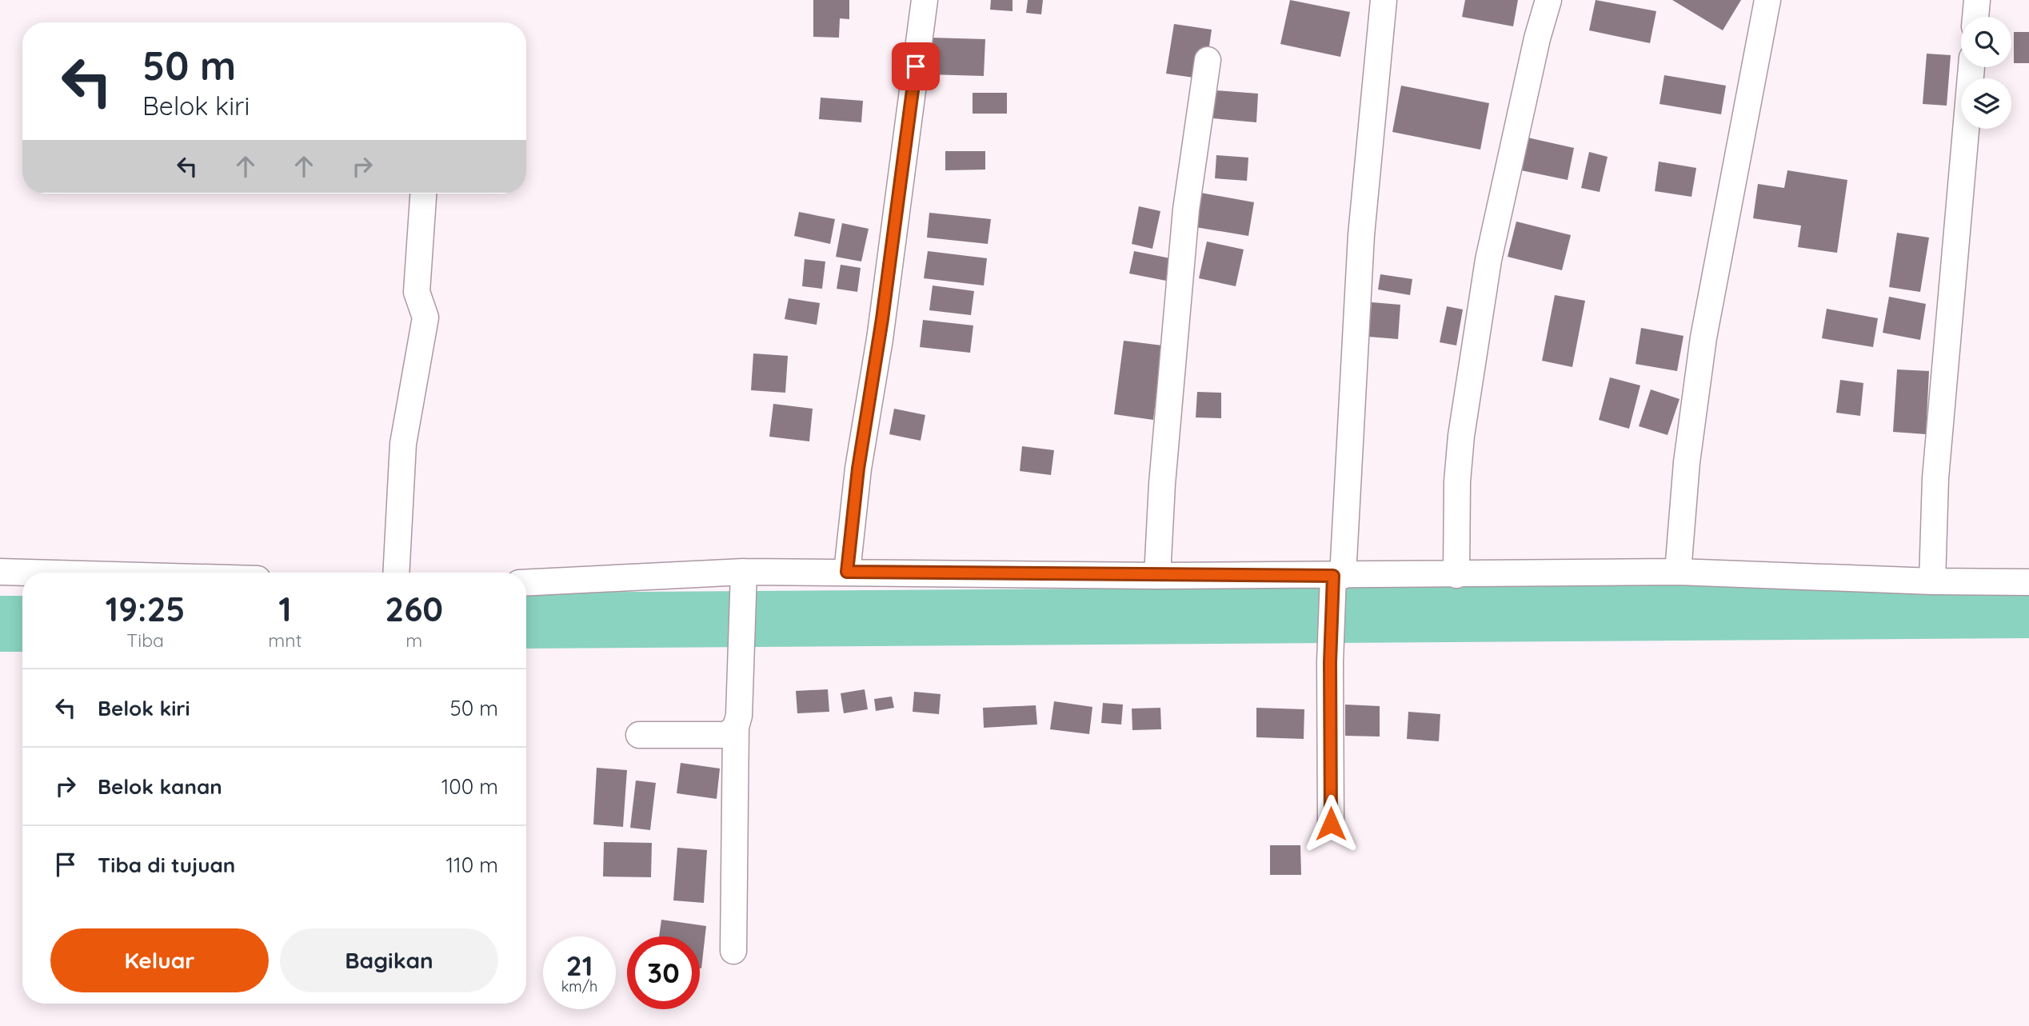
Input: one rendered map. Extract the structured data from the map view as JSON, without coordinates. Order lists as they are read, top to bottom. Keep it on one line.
{"page":{"turn":["50 m","Belok kiri"],"eta":["19:25","Tiba","1","mnt","260","m"],"list":[{"name":"Belok kiri","value":"50 m"},{"name":"Belok kanan","value":"100 m"},{"name":"Tiba di tujuan","value":"110 m"}],"buttons":["Keluar","Bagikan"],"speed":"21 km/h","limit":"30"}}
